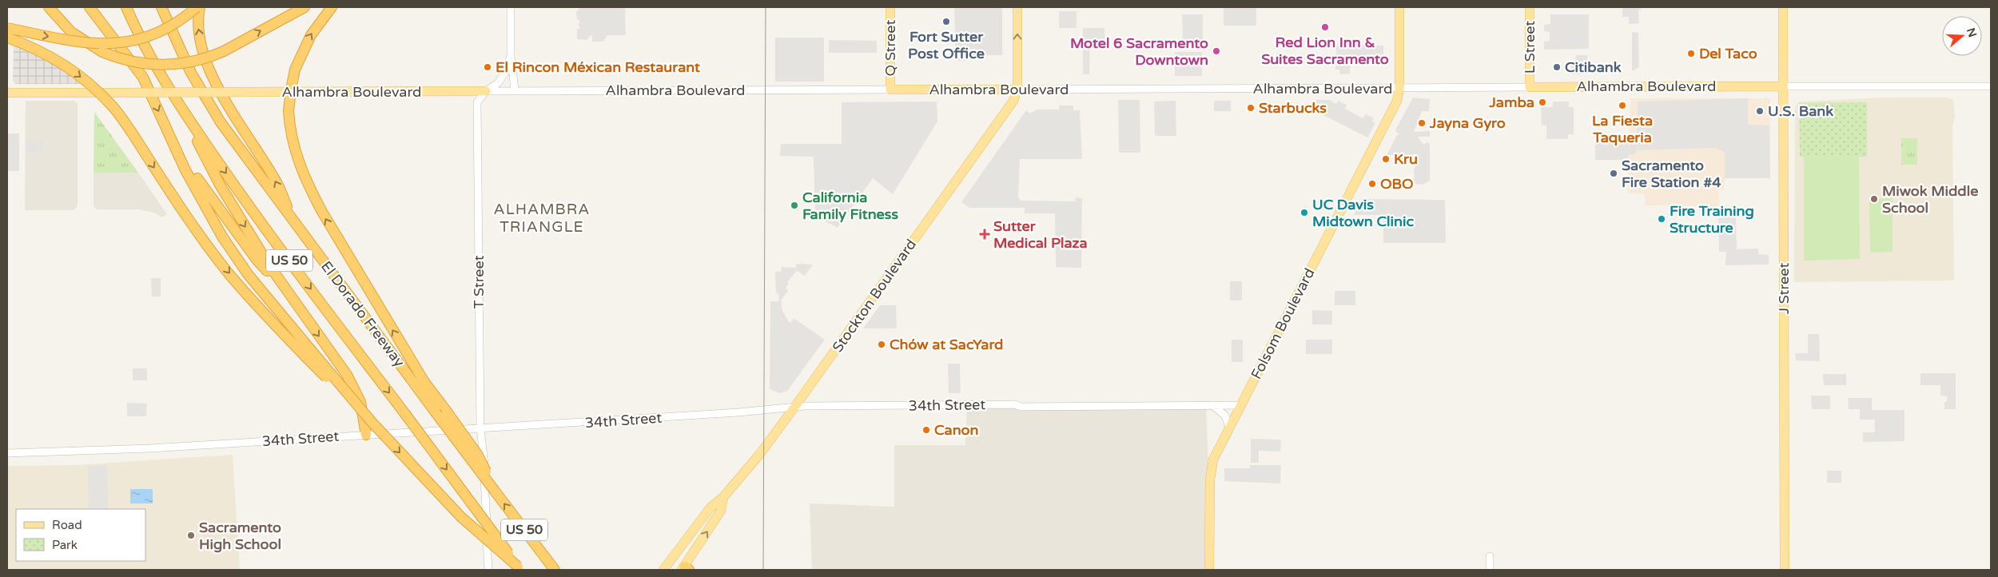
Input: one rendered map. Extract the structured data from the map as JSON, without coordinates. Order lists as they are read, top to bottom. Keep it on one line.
{"streets":{"highway":["US 50","El Dorado Freeway"],"main road":["L Street","Q Street","Alhambra Boulevard","J Street","Stockton Boulevard","Folsom Boulevard"],"street":["T Street","34th Street"]},"crossings":[["L Street","Alhambra Boulevard"],["Q Street","Alhambra Boulevard"],["Alhambra Boulevard","T Street"],["Alhambra Boulevard","J Street"],["Alhambra Boulevard","Stockton Boulevard"],["Alhambra Boulevard","Folsom Boulevard"],["T Street","34th Street"],["Stockton Boulevard","34th Street"],["Folsom Boulevard","34th Street"]],"districts":["ALHAMBRA TRIANGLE"],"places":{"other":["Fort Sutter Post Office","Red Lion Inn & Suites Sacramento","Motel 6 Sacramento Downtown","Del Taco","El Rincon Méxican Restaurant","Citibank","Jamba","La Fiesta Taqueria","Starbucks","U.S. Bank","Jayna Gyro","Kru","Sacramento Fire Station #4","OBO","Miwok Middle School","California Family Fitness","UC Davis Midtown Clinic","Fire Training Structure","Chów at SacYard","Canon","Sacramento High School"],"health":["Sutter Medical Plaza"]},"legend":["Road","Park"],"north":"right"}
